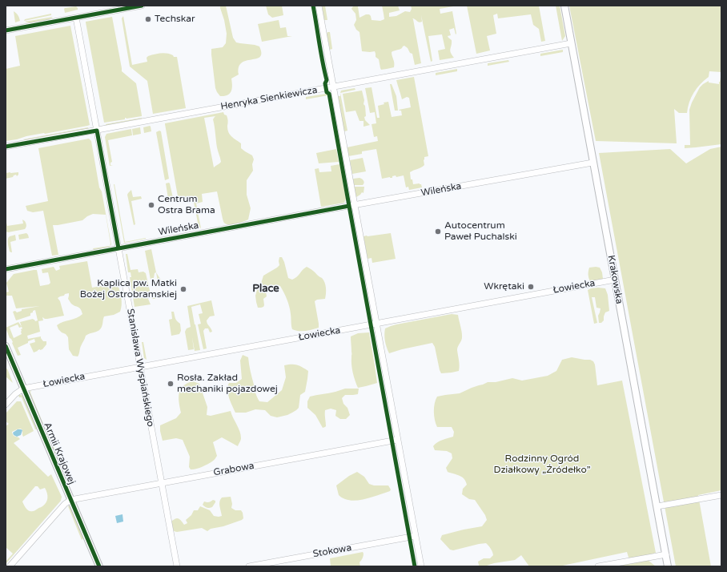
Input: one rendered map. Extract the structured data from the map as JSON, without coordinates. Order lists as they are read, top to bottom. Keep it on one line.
{"streets":{"street":["Henryka Sienkiewicza","Wileńska","Krakowska","Łowiecka","Stanisława Wyspiańskiego","Armii Krajowej","Grabowa","Stokowa"]},"crossings":[["Henryka Sienkiewicza","Krakowska"],["Henryka Sienkiewicza","Stanisława Wyspiańskiego"],["Wileńska","Krakowska"],["Wileńska","Stanisława Wyspiańskiego"],["Krakowska","Łowiecka"],["Łowiecka","Stanisława Wyspiańskiego"],["Łowiecka","Armii Krajowej"],["Stanisława Wyspiańskiego","Grabowa"],["Armii Krajowej","Grabowa"]],"districts":["Place"],"parks":["Rodzinny Ogród Działkowy „Źródełko”"],"places":["Techskar","Centrum Ostra Brama","Autocentrum Paweł Puchalski","Wkrętaki","Kaplica pw. Matki Bożej Ostrobramskiej","Rosła. Zakład mechaniki pojazdowej"]}
